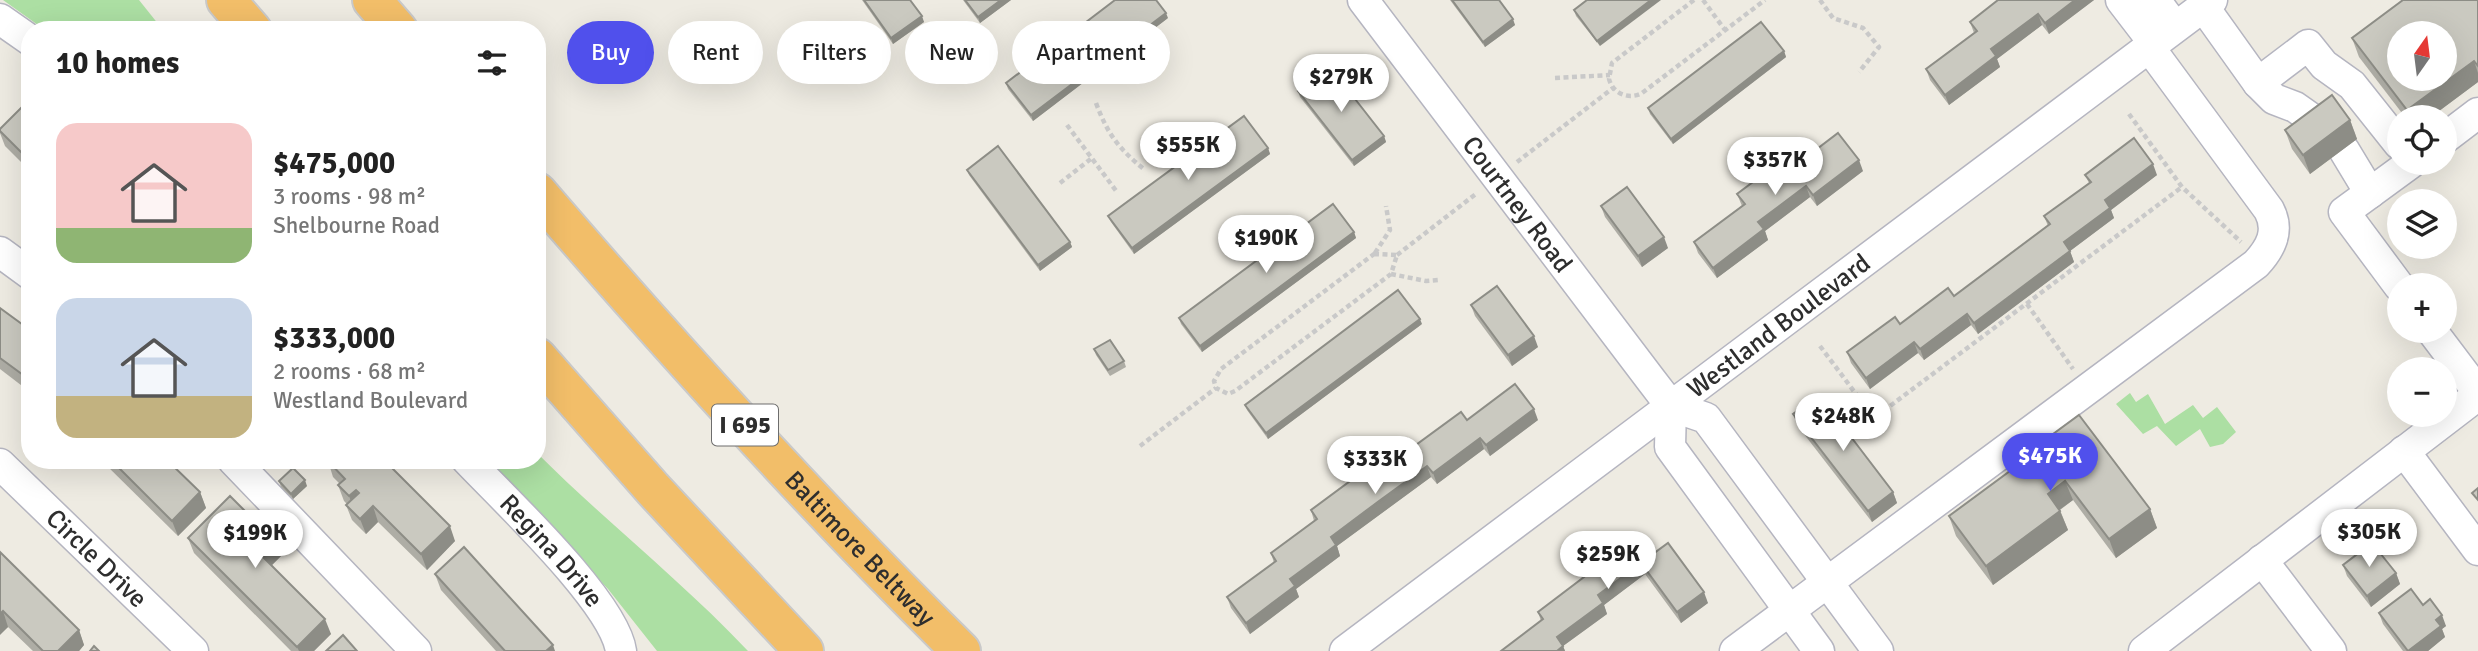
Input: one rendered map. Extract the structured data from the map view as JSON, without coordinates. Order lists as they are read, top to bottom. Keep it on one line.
{"streets":{"highway":["I 695","Baltimore Beltway"],"street":["Courtney Road","Westland Boulevard","Regina Drive","Circle Drive"]},"crossings":[["Courtney Road","Westland Boulevard"]],"north":"top","page":{"map_buttons":["+","−"],"chip":["Buy","Rent","Filters","New","Apartment"],"heading":"10 homes","price":["$279K","$555K","$357K","$190K","$248K","$475K","$333K","$305K","$199K","$259K"],"list":[{"name":"$475,000","note":"3 rooms · 98 m² · Shelbourne Road"},{"name":"$333,000","note":"2 rooms · 68 m² · Westland Boulevard"}]}}
